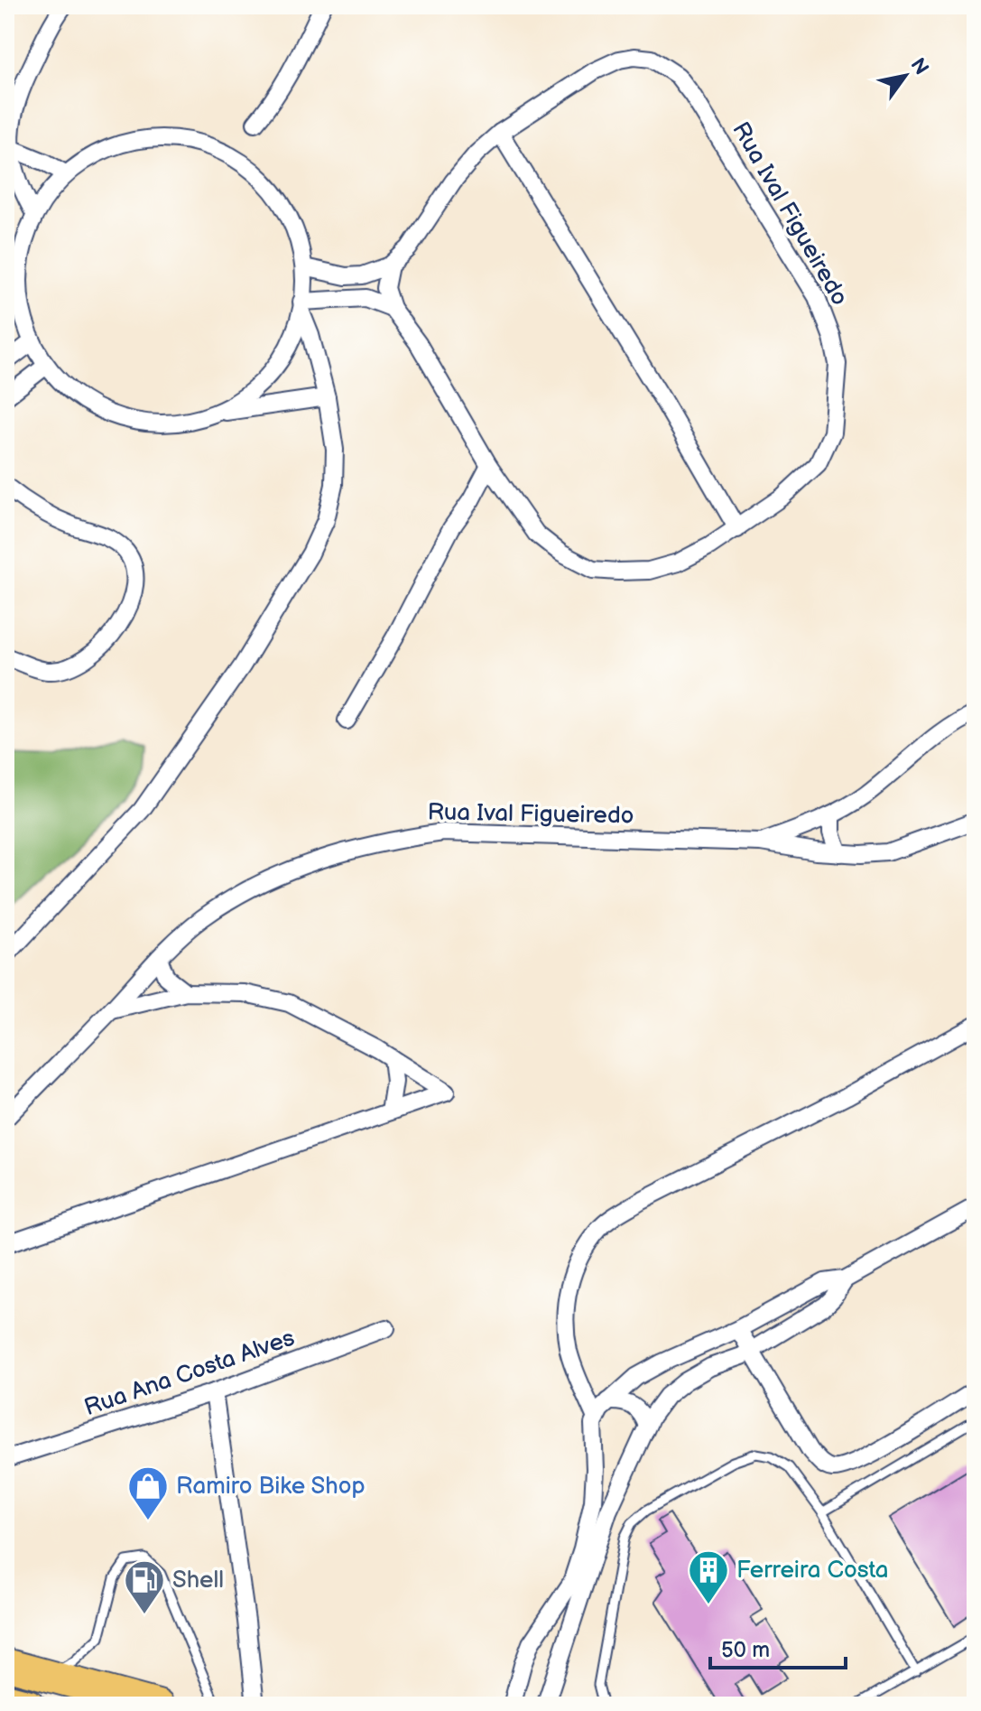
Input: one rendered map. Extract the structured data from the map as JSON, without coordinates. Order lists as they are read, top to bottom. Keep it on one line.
{"streets":{"street":["Rua Ival Figueiredo","Rua Ana Costa Alves"]},"places":{"shop":["Ramiro Bike Shop"],"building":["Ferreira Costa"],"fuel station":["Shell"]},"scale_bar":"50 m","north":"top right"}
